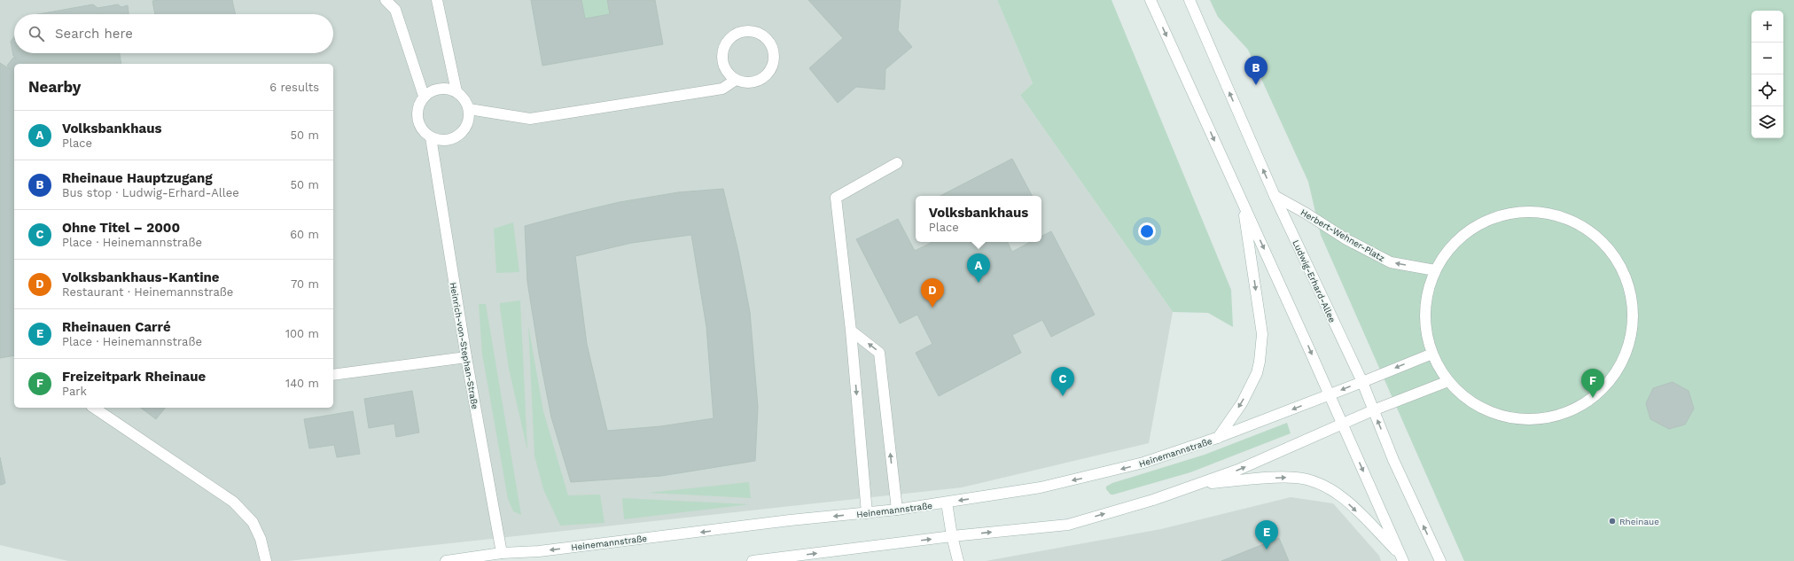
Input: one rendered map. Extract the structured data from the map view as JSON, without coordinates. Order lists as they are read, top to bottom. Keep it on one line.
{"streets":{"main road":["Herbert-Wehner-Platz","Ludwig-Erhard-Allee","Heinrich-von-Stephan-Straße","Heinemannstraße"]},"crossings":[["Herbert-Wehner-Platz","Ludwig-Erhard-Allee"],["Ludwig-Erhard-Allee","Heinemannstraße"],["Heinrich-von-Stephan-Straße","Heinemannstraße"]],"one_way":["Herbert-Wehner-Platz"],"places":["Rheinaue"],"page":{"map_buttons":["+","−"],"search":"Search here","pins":["B","A","D","C","F","E"],"heading":["Nearby","6 results"],"list":[{"mark":"A","name":"Volksbankhaus","note":"Place","value":"50 m"},{"mark":"B","name":"Rheinaue Hauptzugang","note":"Bus stop · Ludwig-Erhard-Allee","value":"50 m"},{"mark":"C","name":"Ohne Titel – 2000","note":"Place · Heinemannstraße","value":"60 m"},{"mark":"D","name":"Volksbankhaus-Kantine","note":"Restaurant · Heinemannstraße","value":"70 m"},{"mark":"E","name":"Rheinauen Carré","note":"Place · Heinemannstraße","value":"100 m"},{"mark":"F","name":"Freizeitpark Rheinaue","note":"Park","value":"140 m"}],"popup":["Volksbankhaus","Place"]}}
